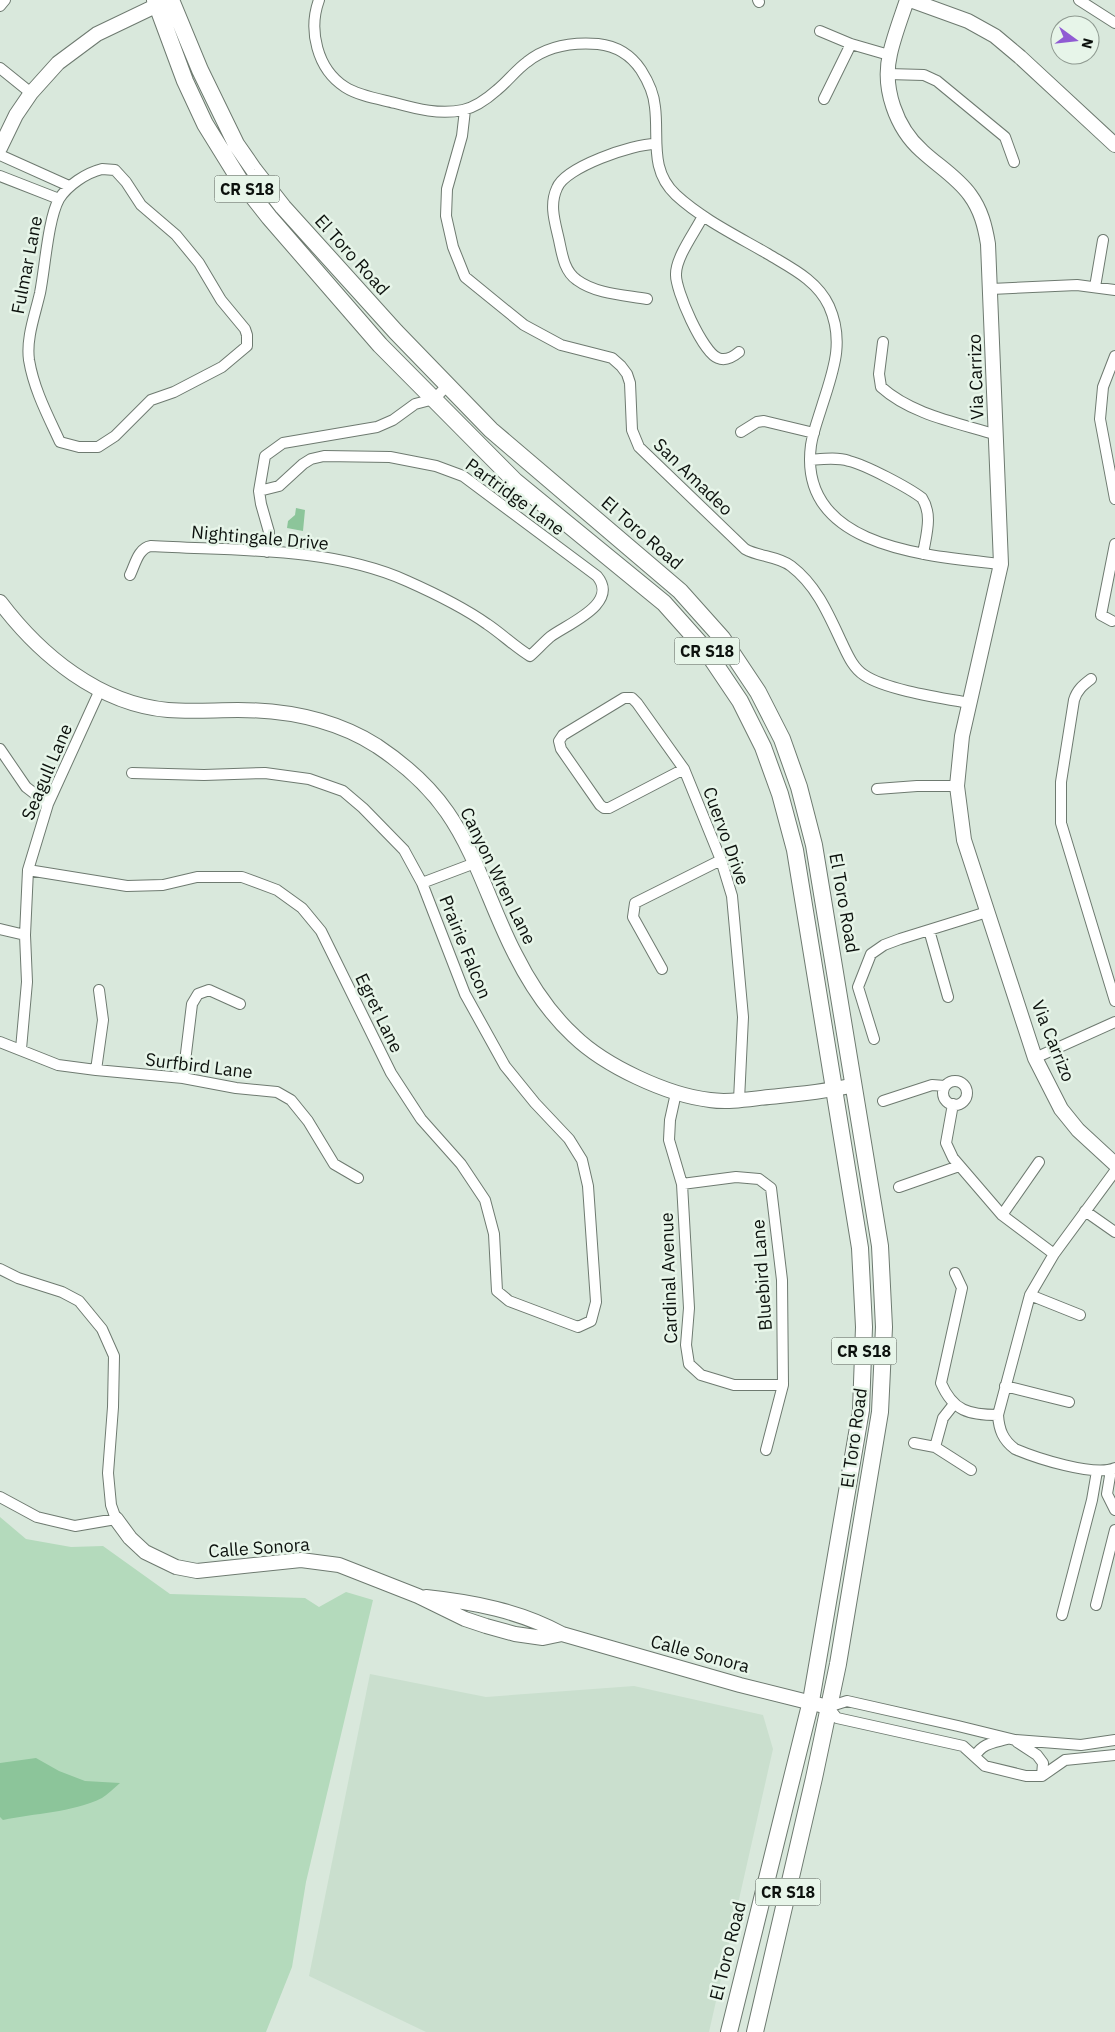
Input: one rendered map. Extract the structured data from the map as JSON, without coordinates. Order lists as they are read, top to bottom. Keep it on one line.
{"streets":{"main road":["CR S18","El Toro Road"],"street":["Fulmar Lane","Via Carrizo","San Amadeo","Partridge Lane","Nightingale Drive","Seagull Lane","Cuervo Drive","Canyon Wren Lane","Prairie Falcon","Egret Lane","Surfbird Lane","Bluebird Lane","Cardinal Avenue","Calle Sonora"]},"crossings":[["El Toro Road","Canyon Wren Lane"],["El Toro Road","Calle Sonora"],["Via Carrizo","San Amadeo"],["Partridge Lane","Nightingale Drive"],["Seagull Lane","Canyon Wren Lane"],["Seagull Lane","Egret Lane"],["Seagull Lane","Surfbird Lane"],["Cuervo Drive","Canyon Wren Lane"],["Canyon Wren Lane","Cardinal Avenue"],["Prairie Falcon","Egret Lane"],["Bluebird Lane","Cardinal Avenue"]],"north":"right"}
